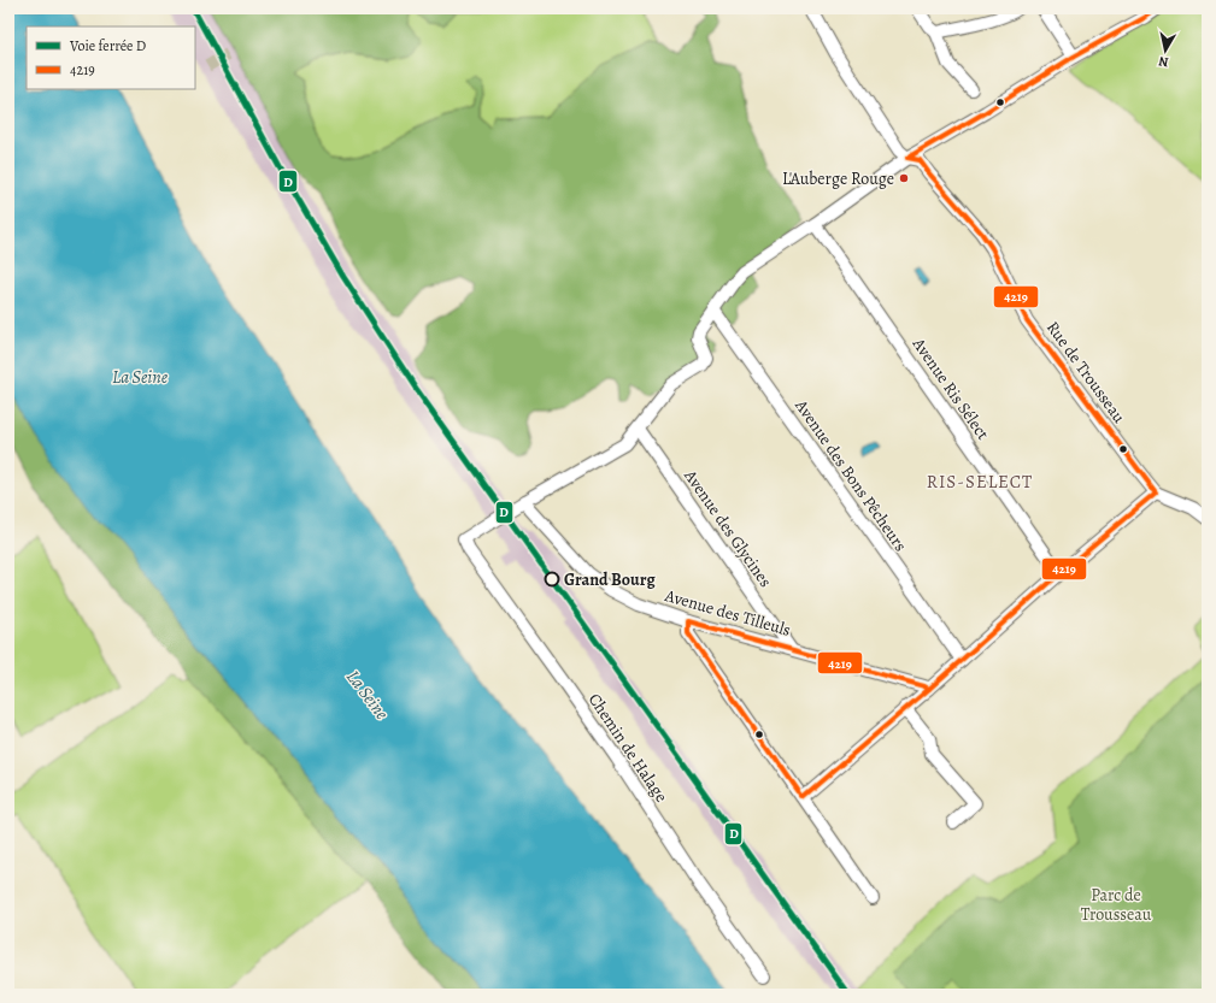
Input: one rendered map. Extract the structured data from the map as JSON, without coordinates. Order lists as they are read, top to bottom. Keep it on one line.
{"streets":{"street":["Rue de Trousseau","Avenue Ris Sélect","Avenue des Bons Pêcheurs","Avenue des Glycines","Avenue des Tilleuls","Chemin de Halage"]},"crossings":[["Avenue des Glycines","Avenue des Tilleuls"],["Avenue des Tilleuls","Chemin de Halage"]],"districts":["RIS-SELECT"],"water":["La Seine"],"parks":["Parc de Trousseau"],"places":["L'Auberge Rouge","Grand Bourg"],"lines":["rail line D","transit line 4219"],"legend":["Voie ferrée D","4219"],"north":"bottom"}
